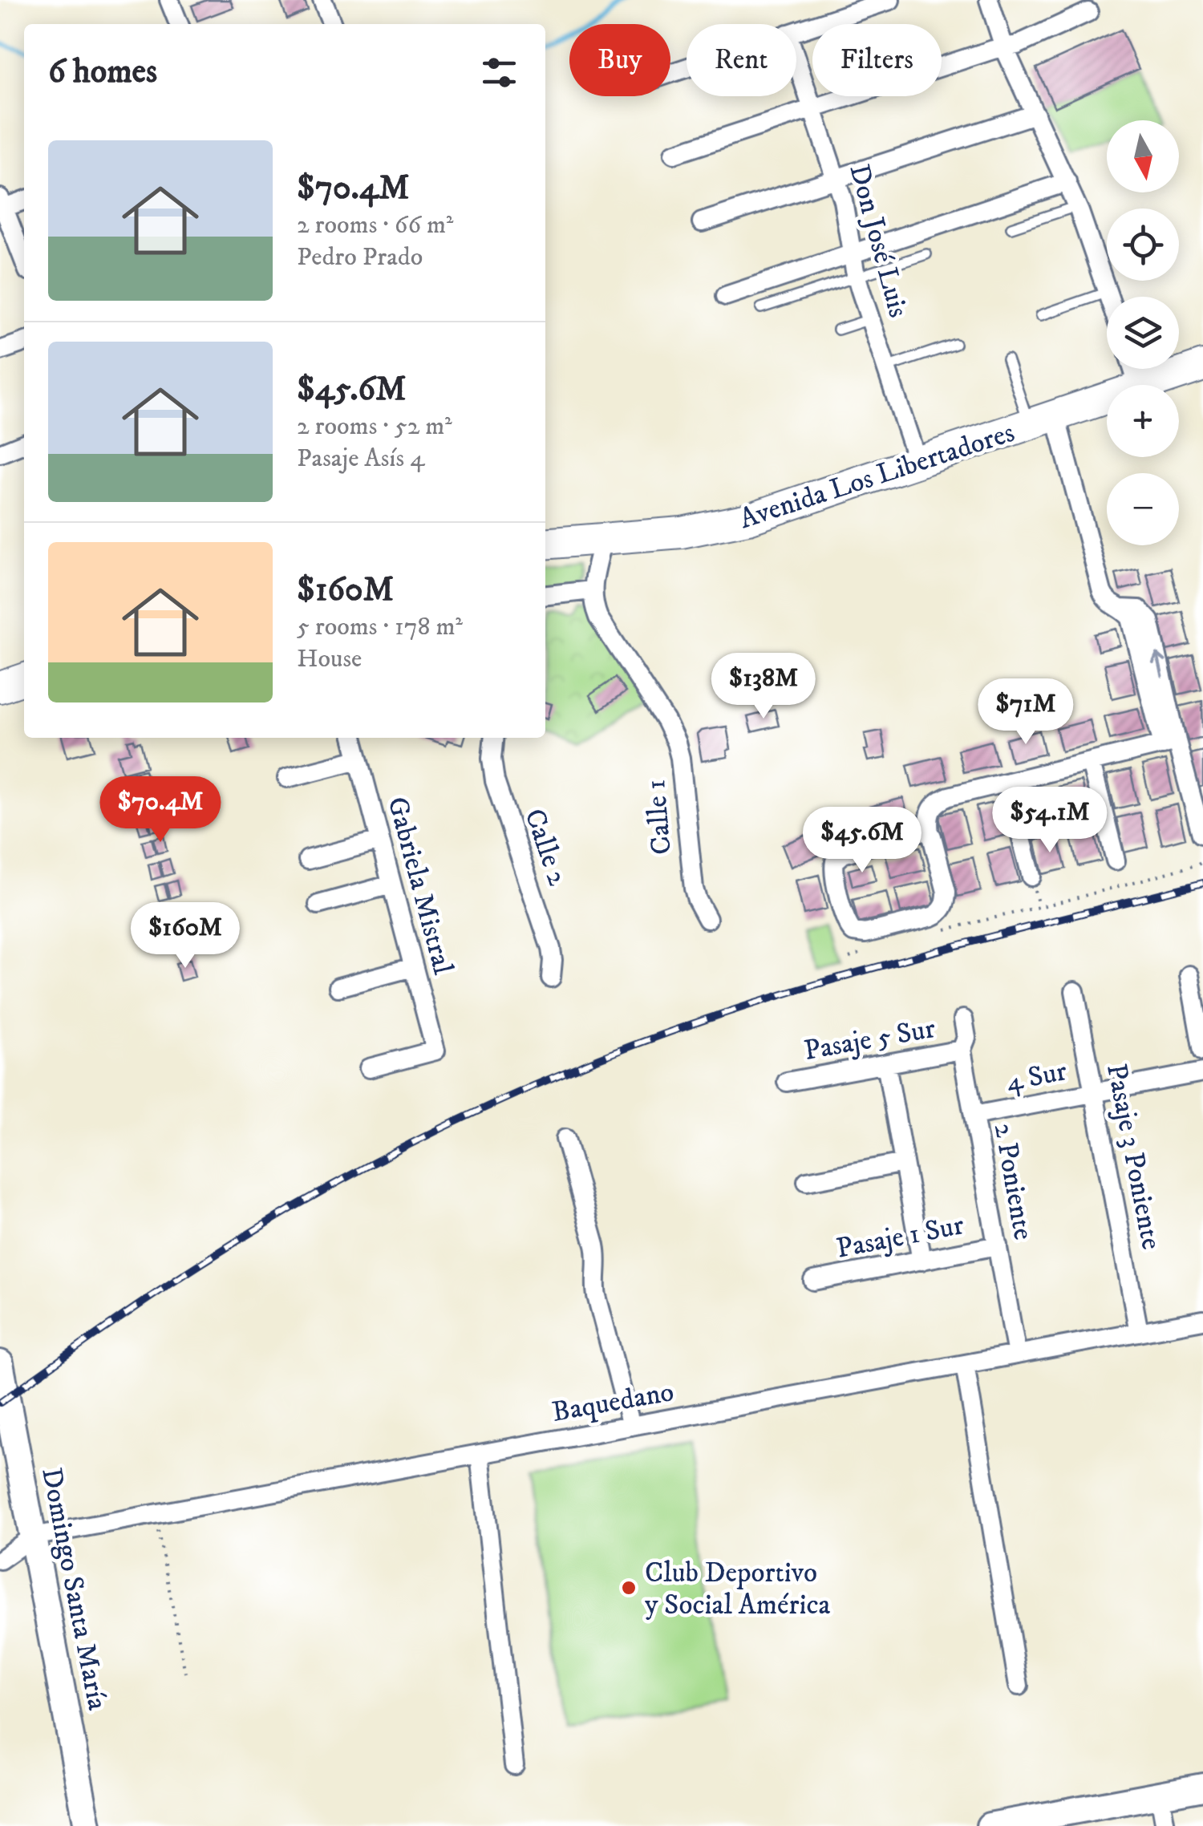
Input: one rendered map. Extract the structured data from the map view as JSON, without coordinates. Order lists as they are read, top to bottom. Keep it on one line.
{"streets":{"main road":["Avenida Los Libertadores"],"street":["Don José Luis","Calle 1","Calle 2","Gabriela Mistral","Pasaje 5 Sur","4 Sur","Pasaje 3 Poniente","2 Poniente","Pasaje 1 Sur","Baquedano","Domingo Santa María"]},"crossings":[["Don José Luis","Avenida Los Libertadores"],["Pasaje 5 Sur","2 Poniente"],["4 Sur","Pasaje 3 Poniente"],["4 Sur","2 Poniente"],["Pasaje 3 Poniente","Baquedano"],["2 Poniente","Pasaje 1 Sur"],["2 Poniente","Baquedano"],["Baquedano","Domingo Santa María"]],"places":["Club Deportivo y Social América"],"north":"bottom","page":{"chip":["Buy","Rent","Filters"],"heading":"6 homes","map_buttons":["+","−"],"list":[{"name":"$70.4M","note":"2 rooms · 66 m² · Pedro Prado"},{"name":"$45.6M","note":"2 rooms · 52 m² · Pasaje Asís 4"},{"name":"$160M","note":"5 rooms · 178 m² · House"}],"price":["$138M","$71M","$70.4M","$54.1M","$45.6M","$160M"]}}
